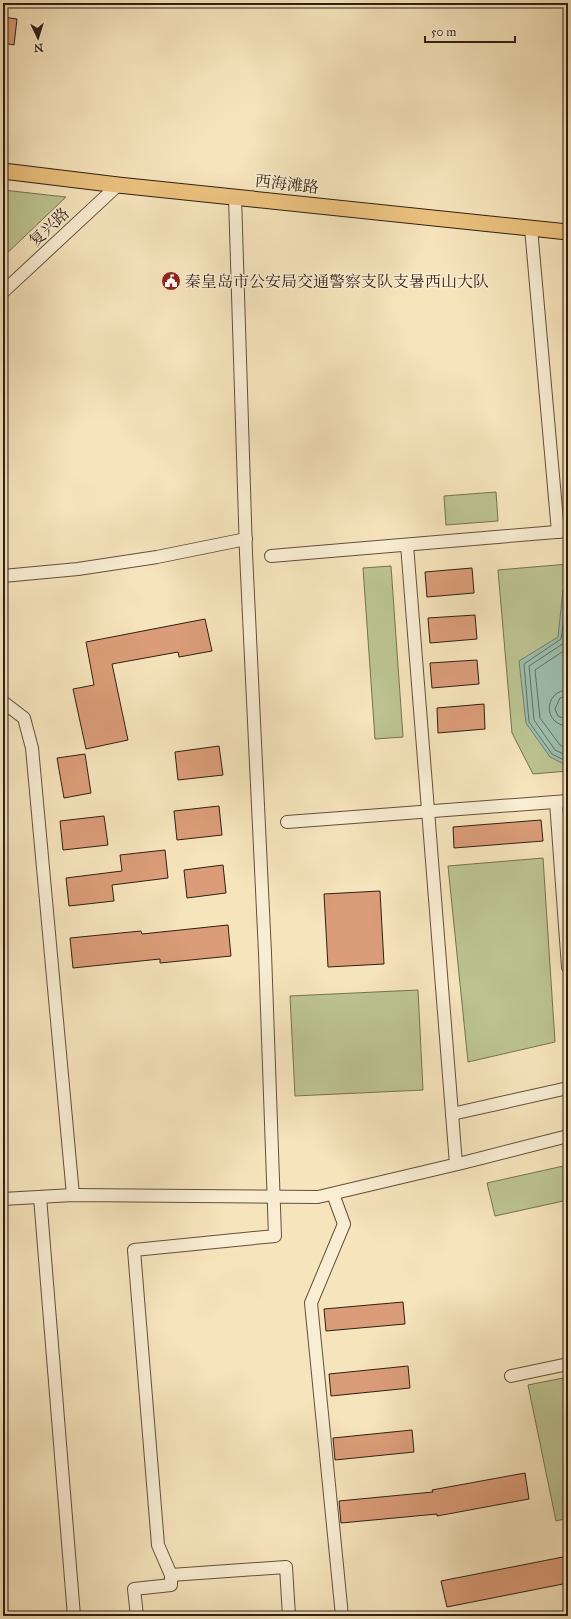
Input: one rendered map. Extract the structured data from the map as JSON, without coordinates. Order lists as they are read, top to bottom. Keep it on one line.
{"streets":{"main road":["西海滩路"],"street":["复兴路"]},"crossings":[["西海滩路","复兴路"]],"places":{"public building":["秦皇岛市公安局交通警察支队支暑西山大队"]},"scale_bar":"50 m","north":"bottom"}
